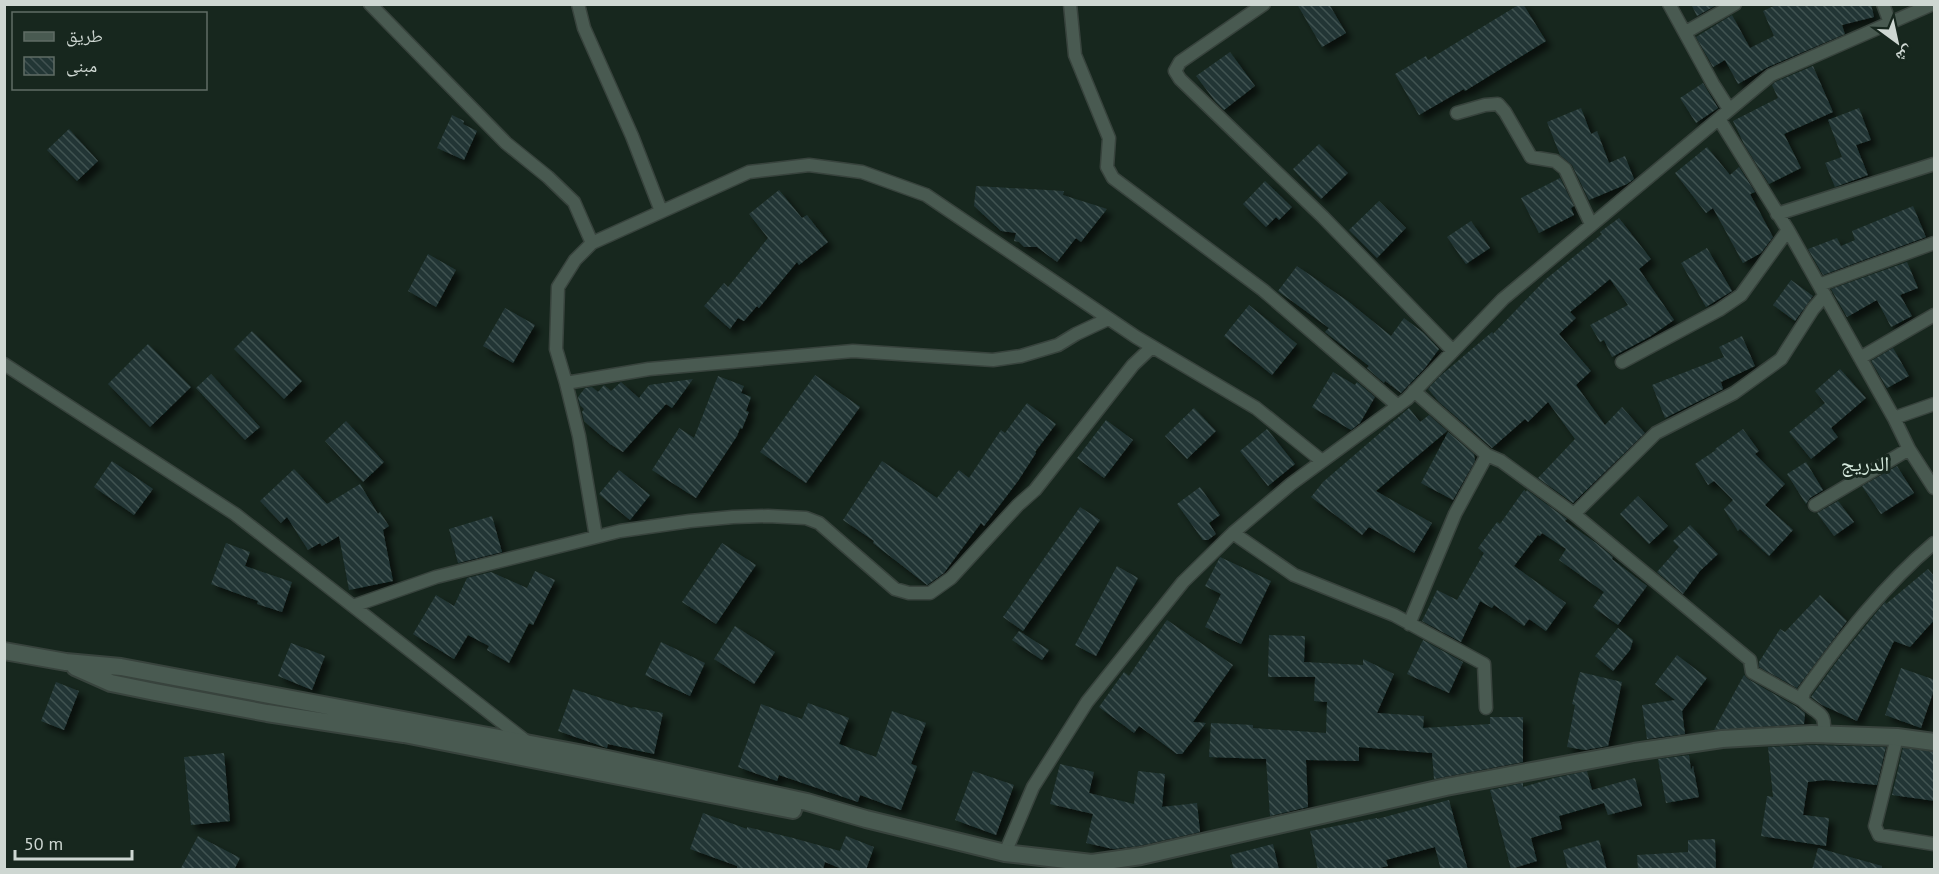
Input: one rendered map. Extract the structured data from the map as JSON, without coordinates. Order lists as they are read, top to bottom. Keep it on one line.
{"districts":["الدريج"],"legend":["طريق","مبنى"],"scale_bar":"50 m","north":"bottom right"}
